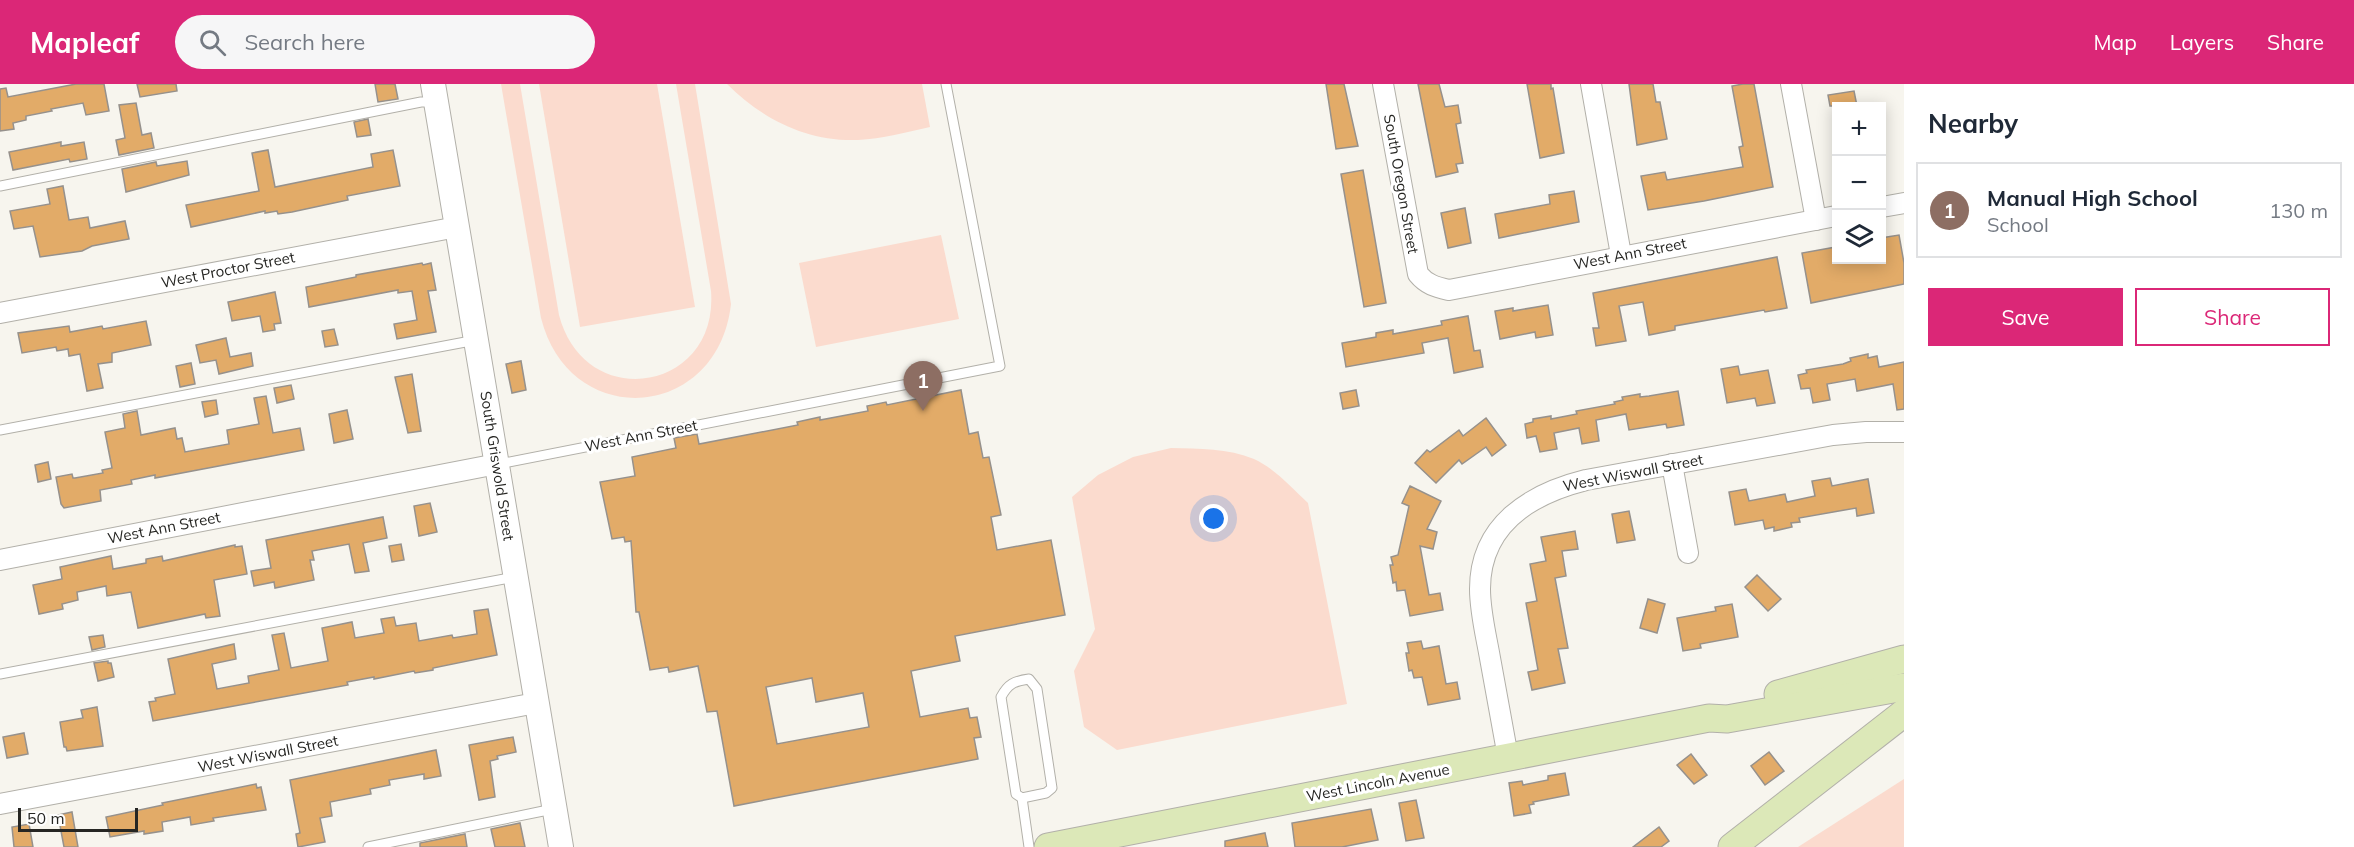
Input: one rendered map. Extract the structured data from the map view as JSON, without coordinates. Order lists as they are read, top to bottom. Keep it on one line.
{"streets":{"main road":["West Lincoln Avenue"],"street":["South Oregon Street","West Ann Street","West Proctor Street","South Griswold Street","West Wiswall Street"]},"crossings":[["South Oregon Street","West Ann Street"],["West Ann Street","South Griswold Street"],["West Proctor Street","South Griswold Street"],["South Griswold Street","West Wiswall Street"],["West Wiswall Street","West Lincoln Avenue"]],"scale_bar":"50 m","page":{"header":"Mapleaf","search":"Search here","nav":["Map","Layers","Share"],"heading":"Nearby","map_buttons":["+","−"],"list":[{"mark":"1","name":"Manual High School","note":"School","value":"130 m"}],"buttons":["Save","Share"],"pins":"1","scale":"50 m"}}
